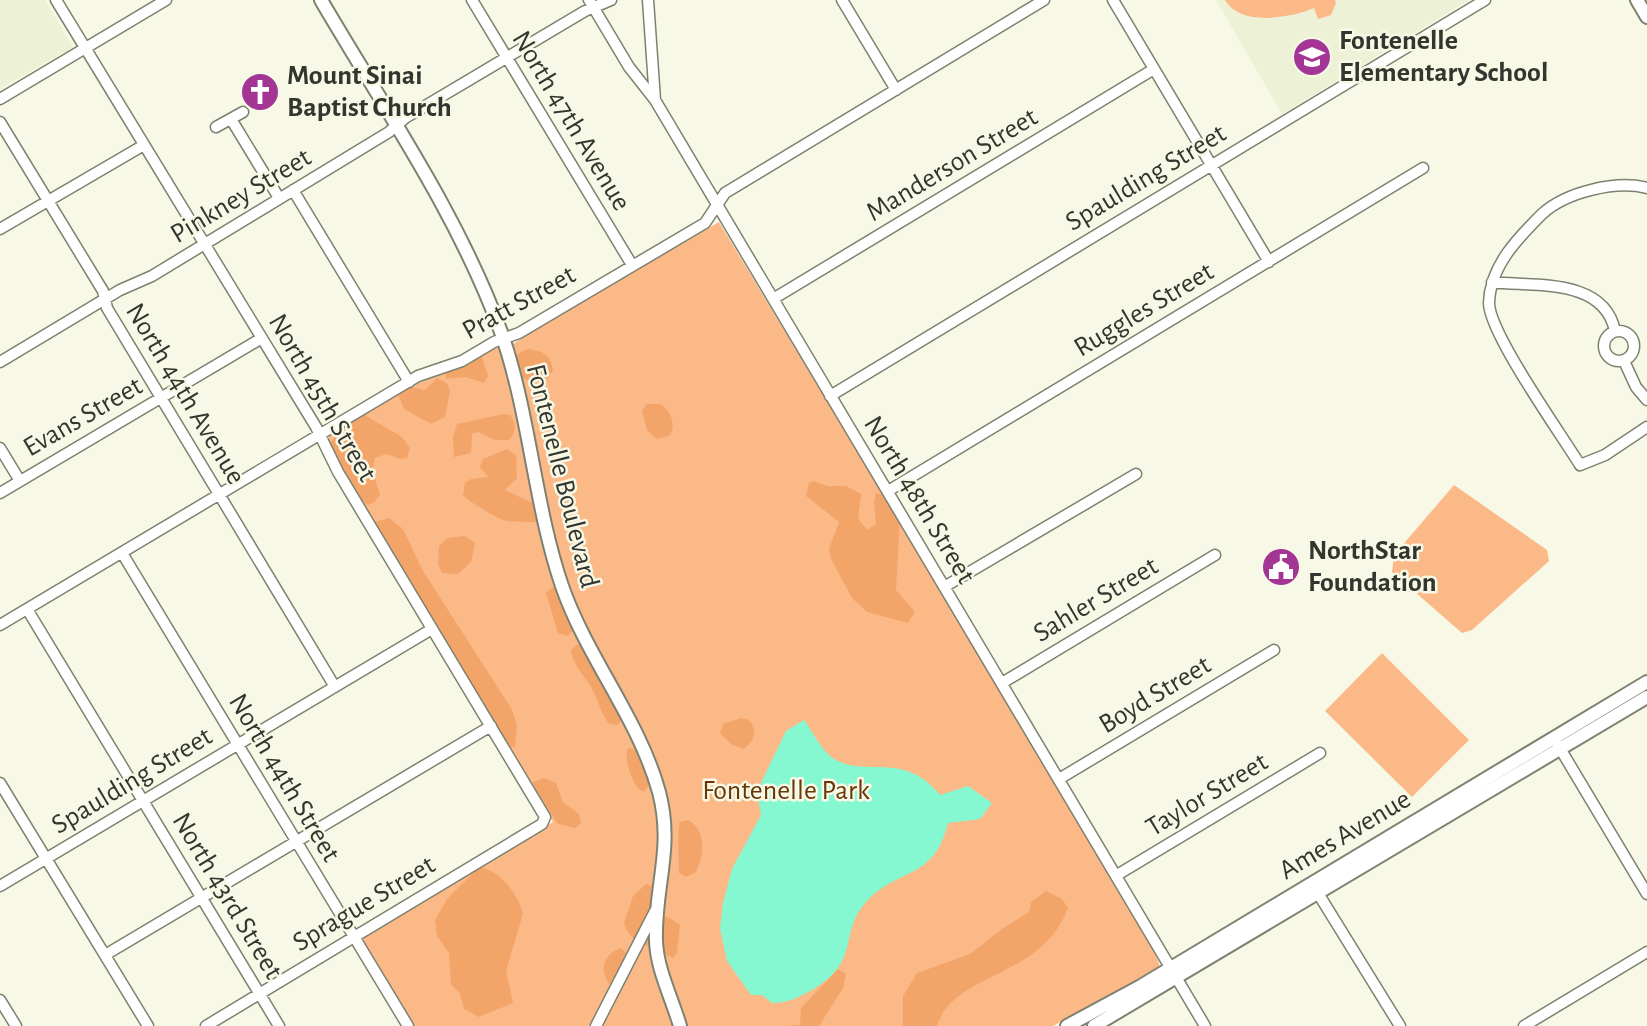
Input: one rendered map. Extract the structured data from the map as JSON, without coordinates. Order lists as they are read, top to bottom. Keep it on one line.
{"streets":{"main road":["Fontenelle Boulevard","Ames Avenue"],"street":["North 47th Avenue","Manderson Street","Spaulding Street","Pinkney Street","Pratt Street","Ruggles Street","North 44th Avenue","North 45th Street","Evans Street","North 48th Street","Sahler Street","Boyd Street","North 44th Street","Taylor Street","North 43rd Street","Sprague Street"]},"crossings":[["North 47th Avenue","Pinkney Street"],["North 47th Avenue","Pratt Street"],["Manderson Street","North 48th Street"],["Spaulding Street","North 44th Avenue"],["Spaulding Street","North 45th Street"],["Spaulding Street","North 48th Street"],["Spaulding Street","North 44th Street"],["Spaulding Street","North 43rd Street"],["Pinkney Street","North 44th Avenue"],["Pinkney Street","North 45th Street"],["Pinkney Street","Fontenelle Boulevard"],["Pinkney Street","North 48th Street"],["Pratt Street","North 44th Avenue"],["Pratt Street","North 45th Street"],["Pratt Street","Fontenelle Boulevard"],["Pratt Street","North 48th Street"],["Pratt Street","North 44th Street"],["Pratt Street","North 43rd Street"],["Ruggles Street","North 48th Street"],["North 44th Avenue","Evans Street"],["North 45th Street","Evans Street"],["North 45th Street","Sprague Street"],["North 48th Street","Sahler Street"],["North 48th Street","Boyd Street"],["North 48th Street","Taylor Street"],["North 48th Street","Ames Avenue"],["North 44th Street","Sprague Street"],["North 43rd Street","Sprague Street"]],"parks":["Fontenelle Park"],"places":{"school or university":["Fontenelle Elementary School"],"church":["Mount Sinai Baptist Church"],"public building":["NorthStar Foundation"]}}
